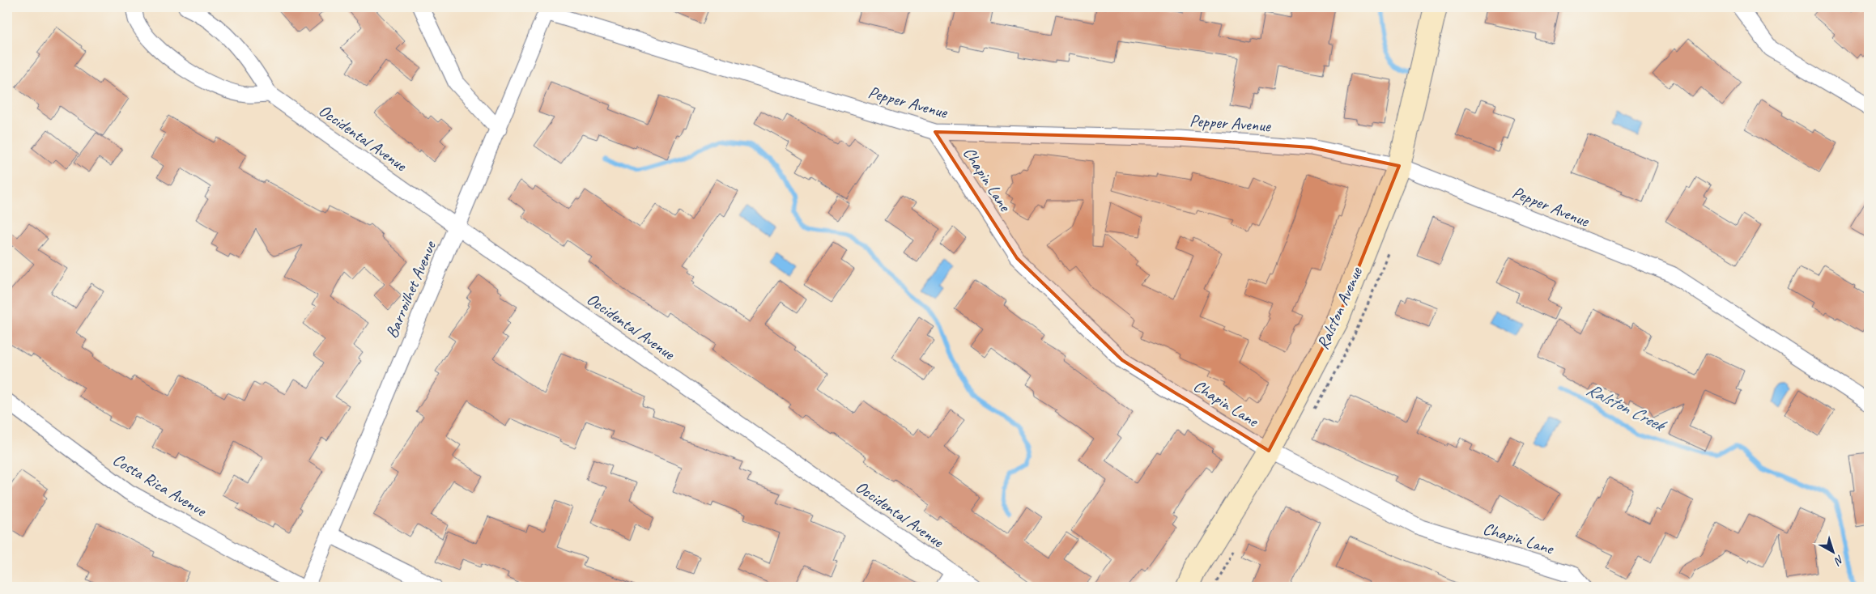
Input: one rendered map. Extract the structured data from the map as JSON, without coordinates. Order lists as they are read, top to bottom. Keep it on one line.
{"streets":{"street":["Pepper Avenue","Occidental Avenue","Chapin Lane","Barroilhet Avenue","Ralston Avenue","Costa Rica Avenue"]},"crossings":[["Pepper Avenue","Chapin Lane"],["Pepper Avenue","Barroilhet Avenue"],["Pepper Avenue","Ralston Avenue"],["Occidental Avenue","Barroilhet Avenue"],["Chapin Lane","Ralston Avenue"]],"water":["Ralston Creek"],"north":"bottom right"}
